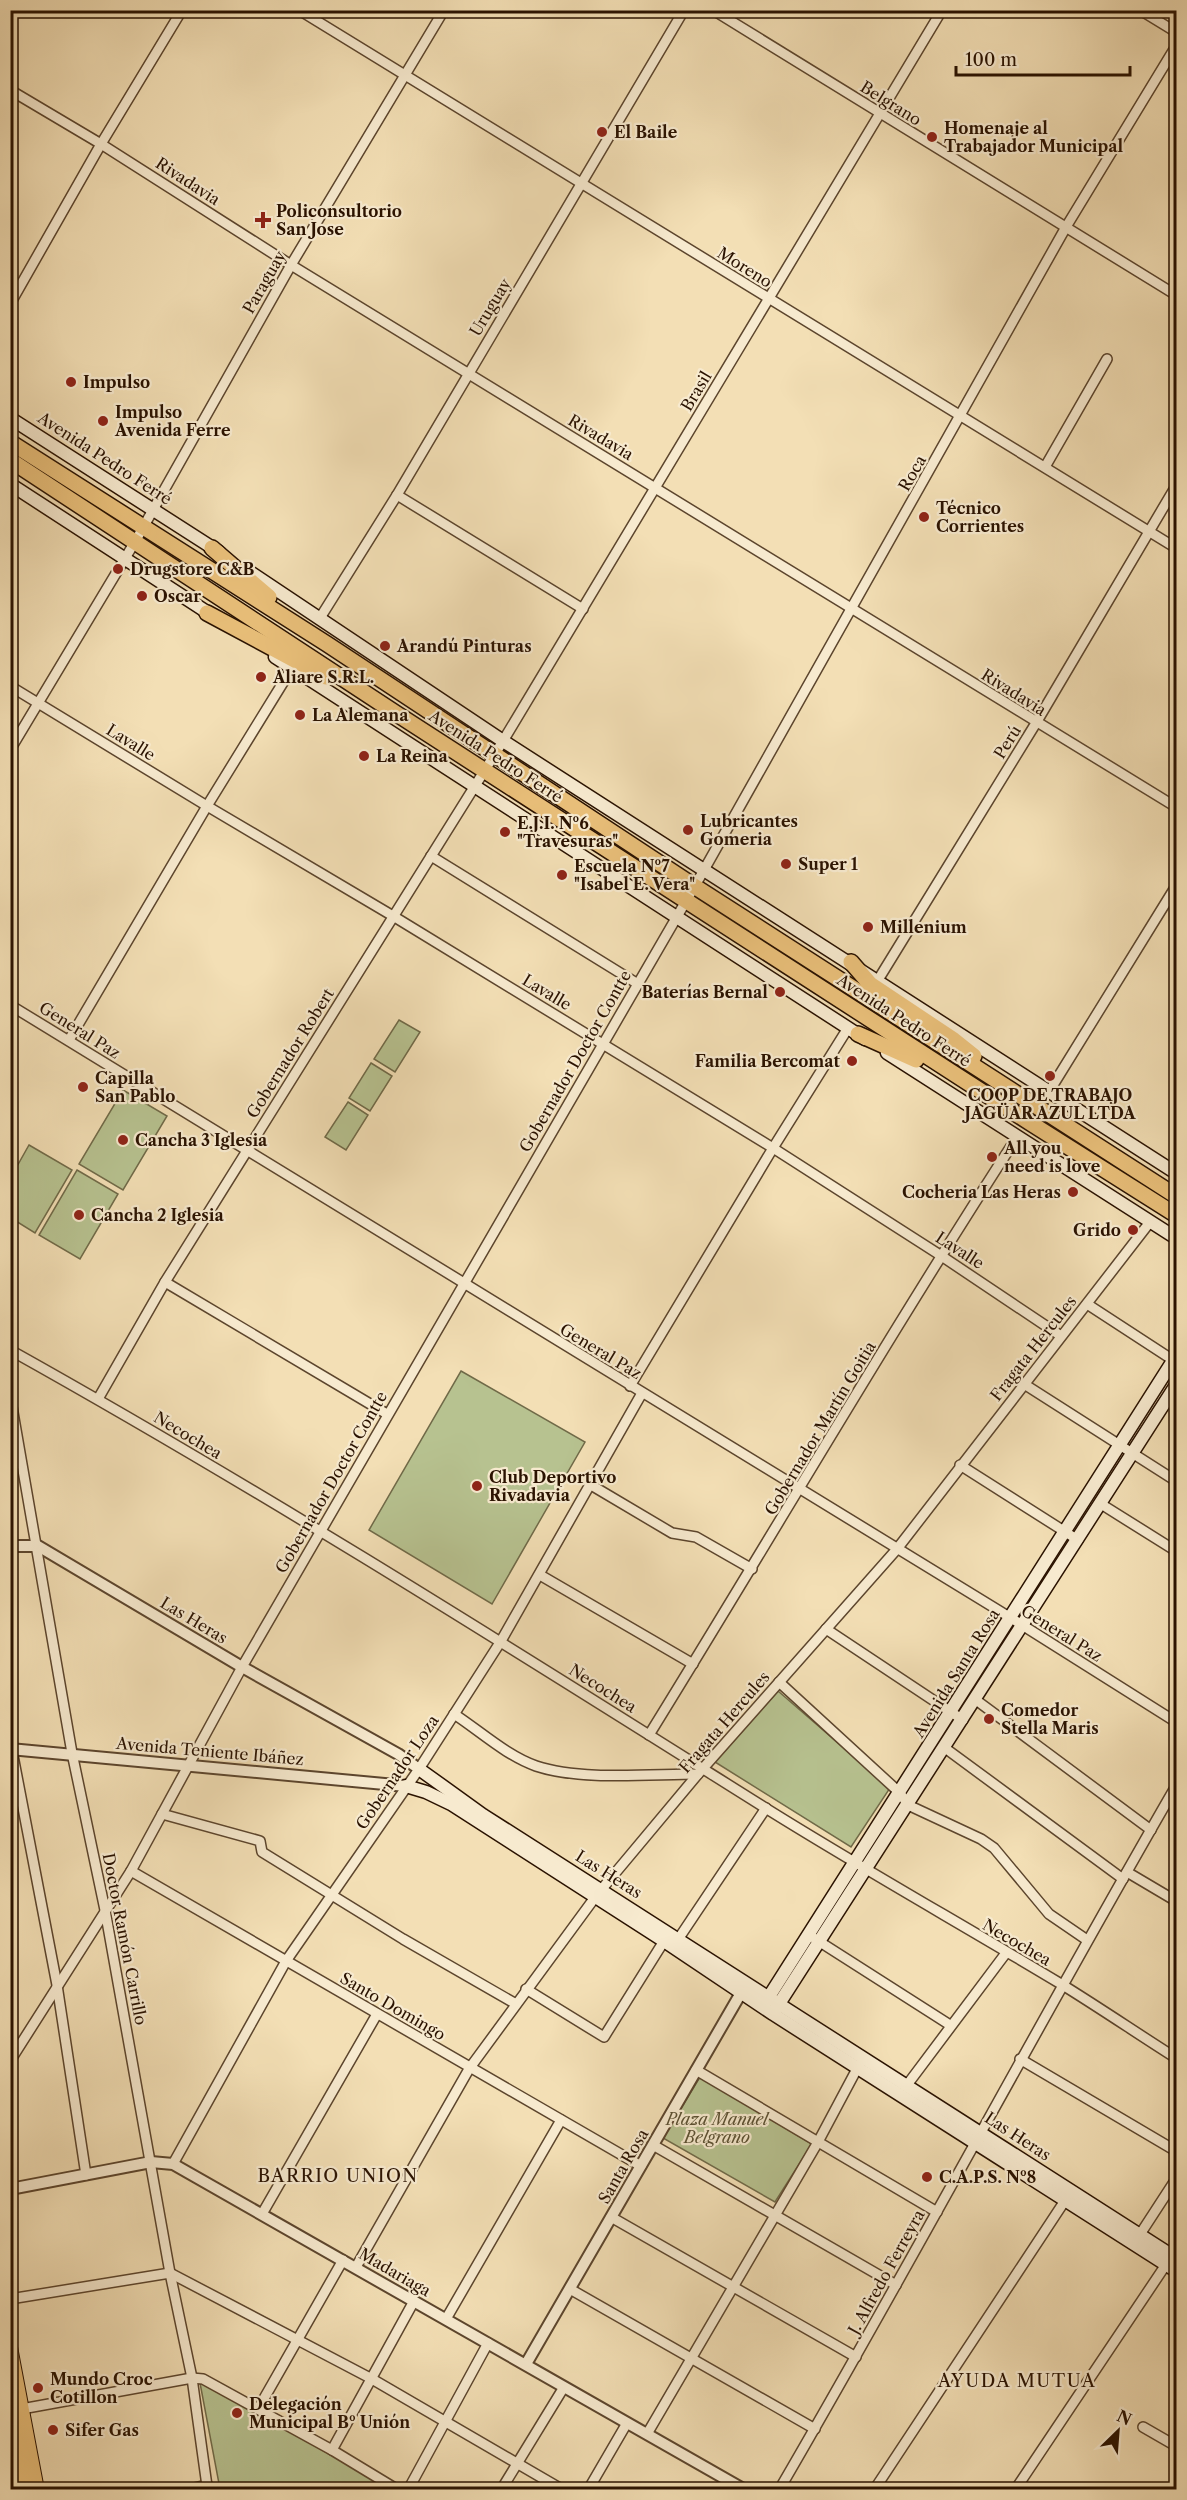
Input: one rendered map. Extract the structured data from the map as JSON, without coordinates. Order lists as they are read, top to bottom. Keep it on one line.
{"streets":{"highway":["Avenida Pedro Ferré"],"main road":["Las Heras","Avenida Santa Rosa"],"street":["Belgrano","Rivadavia","Moreno","Paraguay","Uruguay","Brasil","Roca","Lavalle","Perú","General Paz","Gobernador Robert","Gobernador Doctor Contte","Fragata Hercules","Gobernador Martín Goitia","Necochea","Avenida Teniente Ibáñez","Gobernador Loza","Doctor Ramón Carrillo","Santo Domingo","Santa Rosa","Madariaga","J. Alfredo Ferreyra"]},"crossings":[["Belgrano","Brasil"],["Belgrano","Roca"],["Rivadavia","Paraguay"],["Rivadavia","Uruguay"],["Rivadavia","Brasil"],["Rivadavia","Roca"],["Rivadavia","Perú"],["Moreno","Paraguay"],["Moreno","Uruguay"],["Moreno","Brasil"],["Moreno","Roca"],["Moreno","Perú"],["Paraguay","Avenida Pedro Ferré"],["Paraguay","Lavalle"],["Uruguay","Avenida Pedro Ferré"],["Brasil","Avenida Pedro Ferré"],["Brasil","Gobernador Robert"],["Avenida Pedro Ferré","Roca"],["Avenida Pedro Ferré","Perú"],["Roca","Gobernador Doctor Contte"],["Lavalle","Gobernador Robert"],["Lavalle","Gobernador Doctor Contte"],["Lavalle","Fragata Hercules"],["Lavalle","Gobernador Martín Goitia"],["General Paz","Gobernador Robert"],["General Paz","Gobernador Doctor Contte"],["General Paz","Fragata Hercules"],["General Paz","Gobernador Martín Goitia"],["General Paz","Avenida Santa Rosa"],["General Paz","Gobernador Loza"],["Gobernador Robert","Necochea"],["Gobernador Doctor Contte","Necochea"],["Gobernador Doctor Contte","Las Heras"],["Gobernador Doctor Contte","Avenida Teniente Ibáñez"],["Gobernador Doctor Contte","Doctor Ramón Carrillo"],["Gobernador Doctor Contte","Santo Domingo"],["Fragata Hercules","Necochea"],["Fragata Hercules","Las Heras"],["Fragata Hercules","Santo Domingo"],["Fragata Hercules","Madariaga"],["Gobernador Martín Goitia","Necochea"],["Necochea","Avenida Santa Rosa"],["Necochea","Gobernador Loza"],["Necochea","J. Alfredo Ferreyra"],["Las Heras","Avenida Santa Rosa"],["Las Heras","Avenida Teniente Ibáñez"],["Las Heras","Gobernador Loza"],["Las Heras","Doctor Ramón Carrillo"],["Las Heras","Santa Rosa"],["Las Heras","J. Alfredo Ferreyra"],["Avenida Teniente Ibáñez","Gobernador Loza"],["Avenida Teniente Ibáñez","Doctor Ramón Carrillo"],["Gobernador Loza","Santo Domingo"],["Gobernador Loza","Madariaga"],["Doctor Ramón Carrillo","Madariaga"],["Santo Domingo","Santa Rosa"],["Santa Rosa","Madariaga"]],"districts":["BARRIO UNION","AYUDA MUTUA"],"parks":["Plaza Manuel Belgrano"],"places":{"other":["El Baile","Homenaje al Trabajador Municipal","Impulso","Impulso Avenida Ferre","Técnico Corrientes","Drugstore C&B","Oscar","Arandú Pinturas","Aliare S.R.L.","La Alemana","La Reina","Lubricantes Gomeria","E.J.I. Nº6 \"Travesuras\"","Super 1","Escuela Nº7 \"Isabel E. Vera\"","Millenium","Baterías Bernal","Familia Bercomat","COOP DE TRABAJO JAGÜAR AZUL LTDA","Capilla San Pablo","Cancha 3 Iglesia","All you need is love","Cocheria Las Heras","Cancha 2 Iglesia","Grido","Club Deportivo Rivadavia","Comedor Stella Maris","C.A.P.S. Nº8","Mundo Croc Cotillon","Delegación Municipal Bº Unión","Sifer Gas"],"health":["Policonsultorio San Jose"]},"scale_bar":"100 m","north":"top right"}
